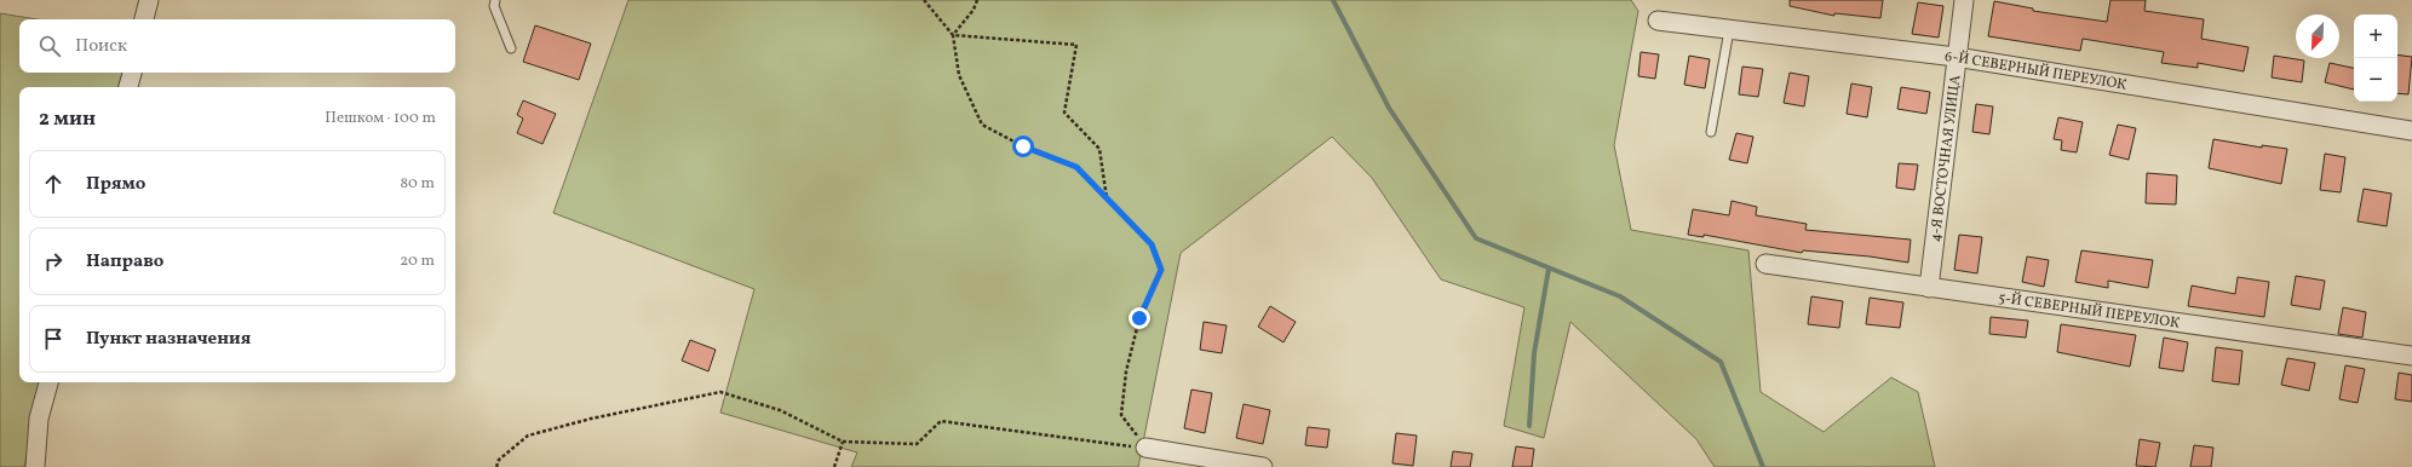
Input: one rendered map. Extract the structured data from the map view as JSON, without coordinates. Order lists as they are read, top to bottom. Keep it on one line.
{"streets":{"street":["6-Й СЕВЕРНЫЙ ПЕРЕУЛОК","4-Я ВОСТОЧНАЯ УЛИЦА","5-Й СЕВЕРНЫЙ ПЕРЕУЛОК"]},"crossings":[["6-Й СЕВЕРНЫЙ ПЕРЕУЛОК","4-Я ВОСТОЧНАЯ УЛИЦА"],["4-Я ВОСТОЧНАЯ УЛИЦА","5-Й СЕВЕРНЫЙ ПЕРЕУЛОК"]],"north":"bottom left","page":{"map_buttons":["+","−"],"search":"Поиск","heading":["2 мин","Пешком · 100 m"],"list":[["Прямо","80 m"],["Направо","20 m"],"Пункт назначения"]}}
